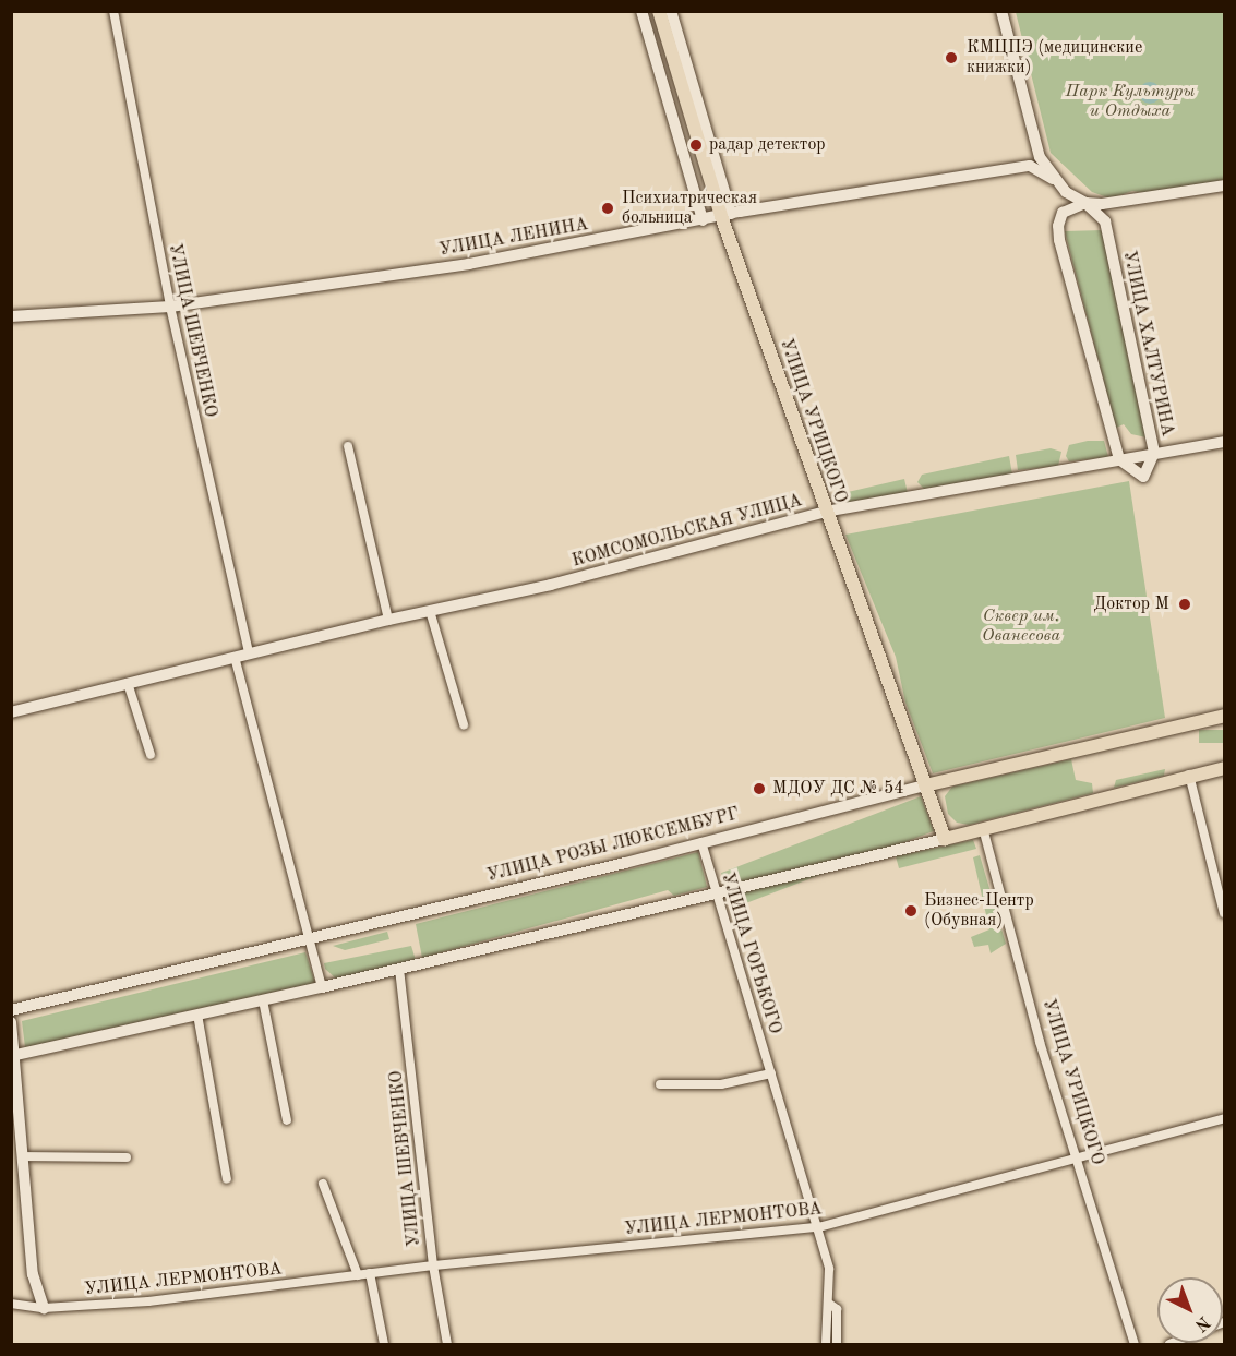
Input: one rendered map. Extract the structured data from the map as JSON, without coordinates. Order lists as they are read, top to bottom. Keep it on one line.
{"streets":{"main road":["УЛИЦА ЛЕНИНА","УЛИЦА ХАЛТУРИНА","УЛИЦА УРИЦКОГО","КОМСОМОЛЬСКАЯ УЛИЦА","УЛИЦА РОЗЫ ЛЮКСЕМБУРГ"],"street":["УЛИЦА ШЕВЧЕНКО","УЛИЦА ГОРЬКОГО","УЛИЦА ЛЕРМОНТОВА"]},"crossings":[["УЛИЦА ЛЕНИНА","УЛИЦА ШЕВЧЕНКО"],["УЛИЦА ЛЕНИНА","УЛИЦА ХАЛТУРИНА"],["УЛИЦА ЛЕНИНА","УЛИЦА УРИЦКОГО"],["УЛИЦА ШЕВЧЕНКО","КОМСОМОЛЬСКАЯ УЛИЦА"],["УЛИЦА ШЕВЧЕНКО","УЛИЦА ЛЕРМОНТОВА"],["УЛИЦА ХАЛТУРИНА","КОМСОМОЛЬСКАЯ УЛИЦА"],["УЛИЦА УРИЦКОГО","КОМСОМОЛЬСКАЯ УЛИЦА"],["УЛИЦА УРИЦКОГО","УЛИЦА РОЗЫ ЛЮКСЕМБУРГ"],["УЛИЦА УРИЦКОГО","УЛИЦА ЛЕРМОНТОВА"],["УЛИЦА РОЗЫ ЛЮКСЕМБУРГ","УЛИЦА ГОРЬКОГО"],["УЛИЦА ГОРЬКОГО","УЛИЦА ЛЕРМОНТОВА"]],"parks":["Парк Культуры и Отдыха","Сквер им. Ованесова"],"places":["КМЦПЭ (медицинские книжки)","радар детектор","Психиатрическая больница","Доктор М","МДОУ ДС № 54","Бизнес-Центр (Обувная)"],"north":"bottom right"}
